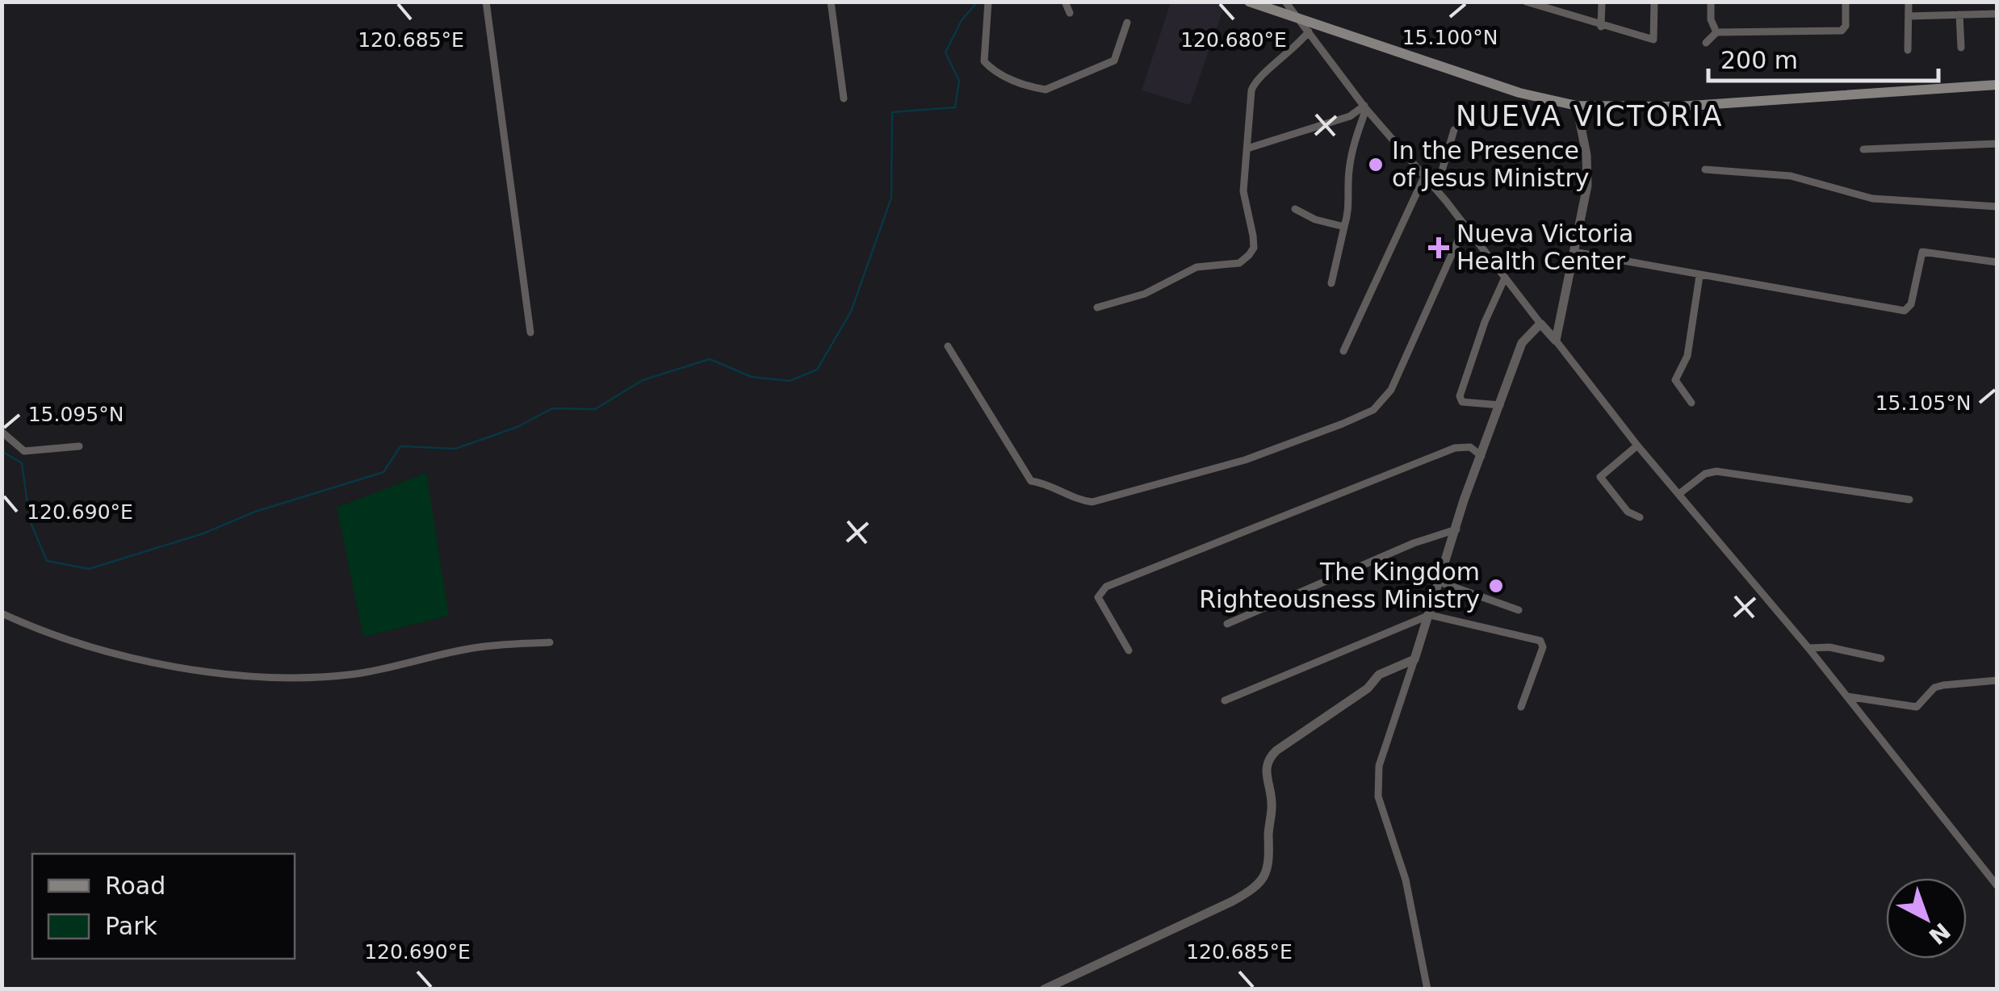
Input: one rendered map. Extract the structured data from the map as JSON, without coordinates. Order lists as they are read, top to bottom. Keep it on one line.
{"districts":["NUEVA VICTORIA"],"places":{"other":["In the Presence of Jesus Ministry","The Kingdom Righteousness Ministry"],"health":["Nueva Victoria Health Center"]},"legend":["Road","Park"],"scale_bar":"200 m","north":"bottom right","coordinates":["15.100°N","120.685°E","120.680°E","15.105°N","15.095°N","120.690°E"]}
